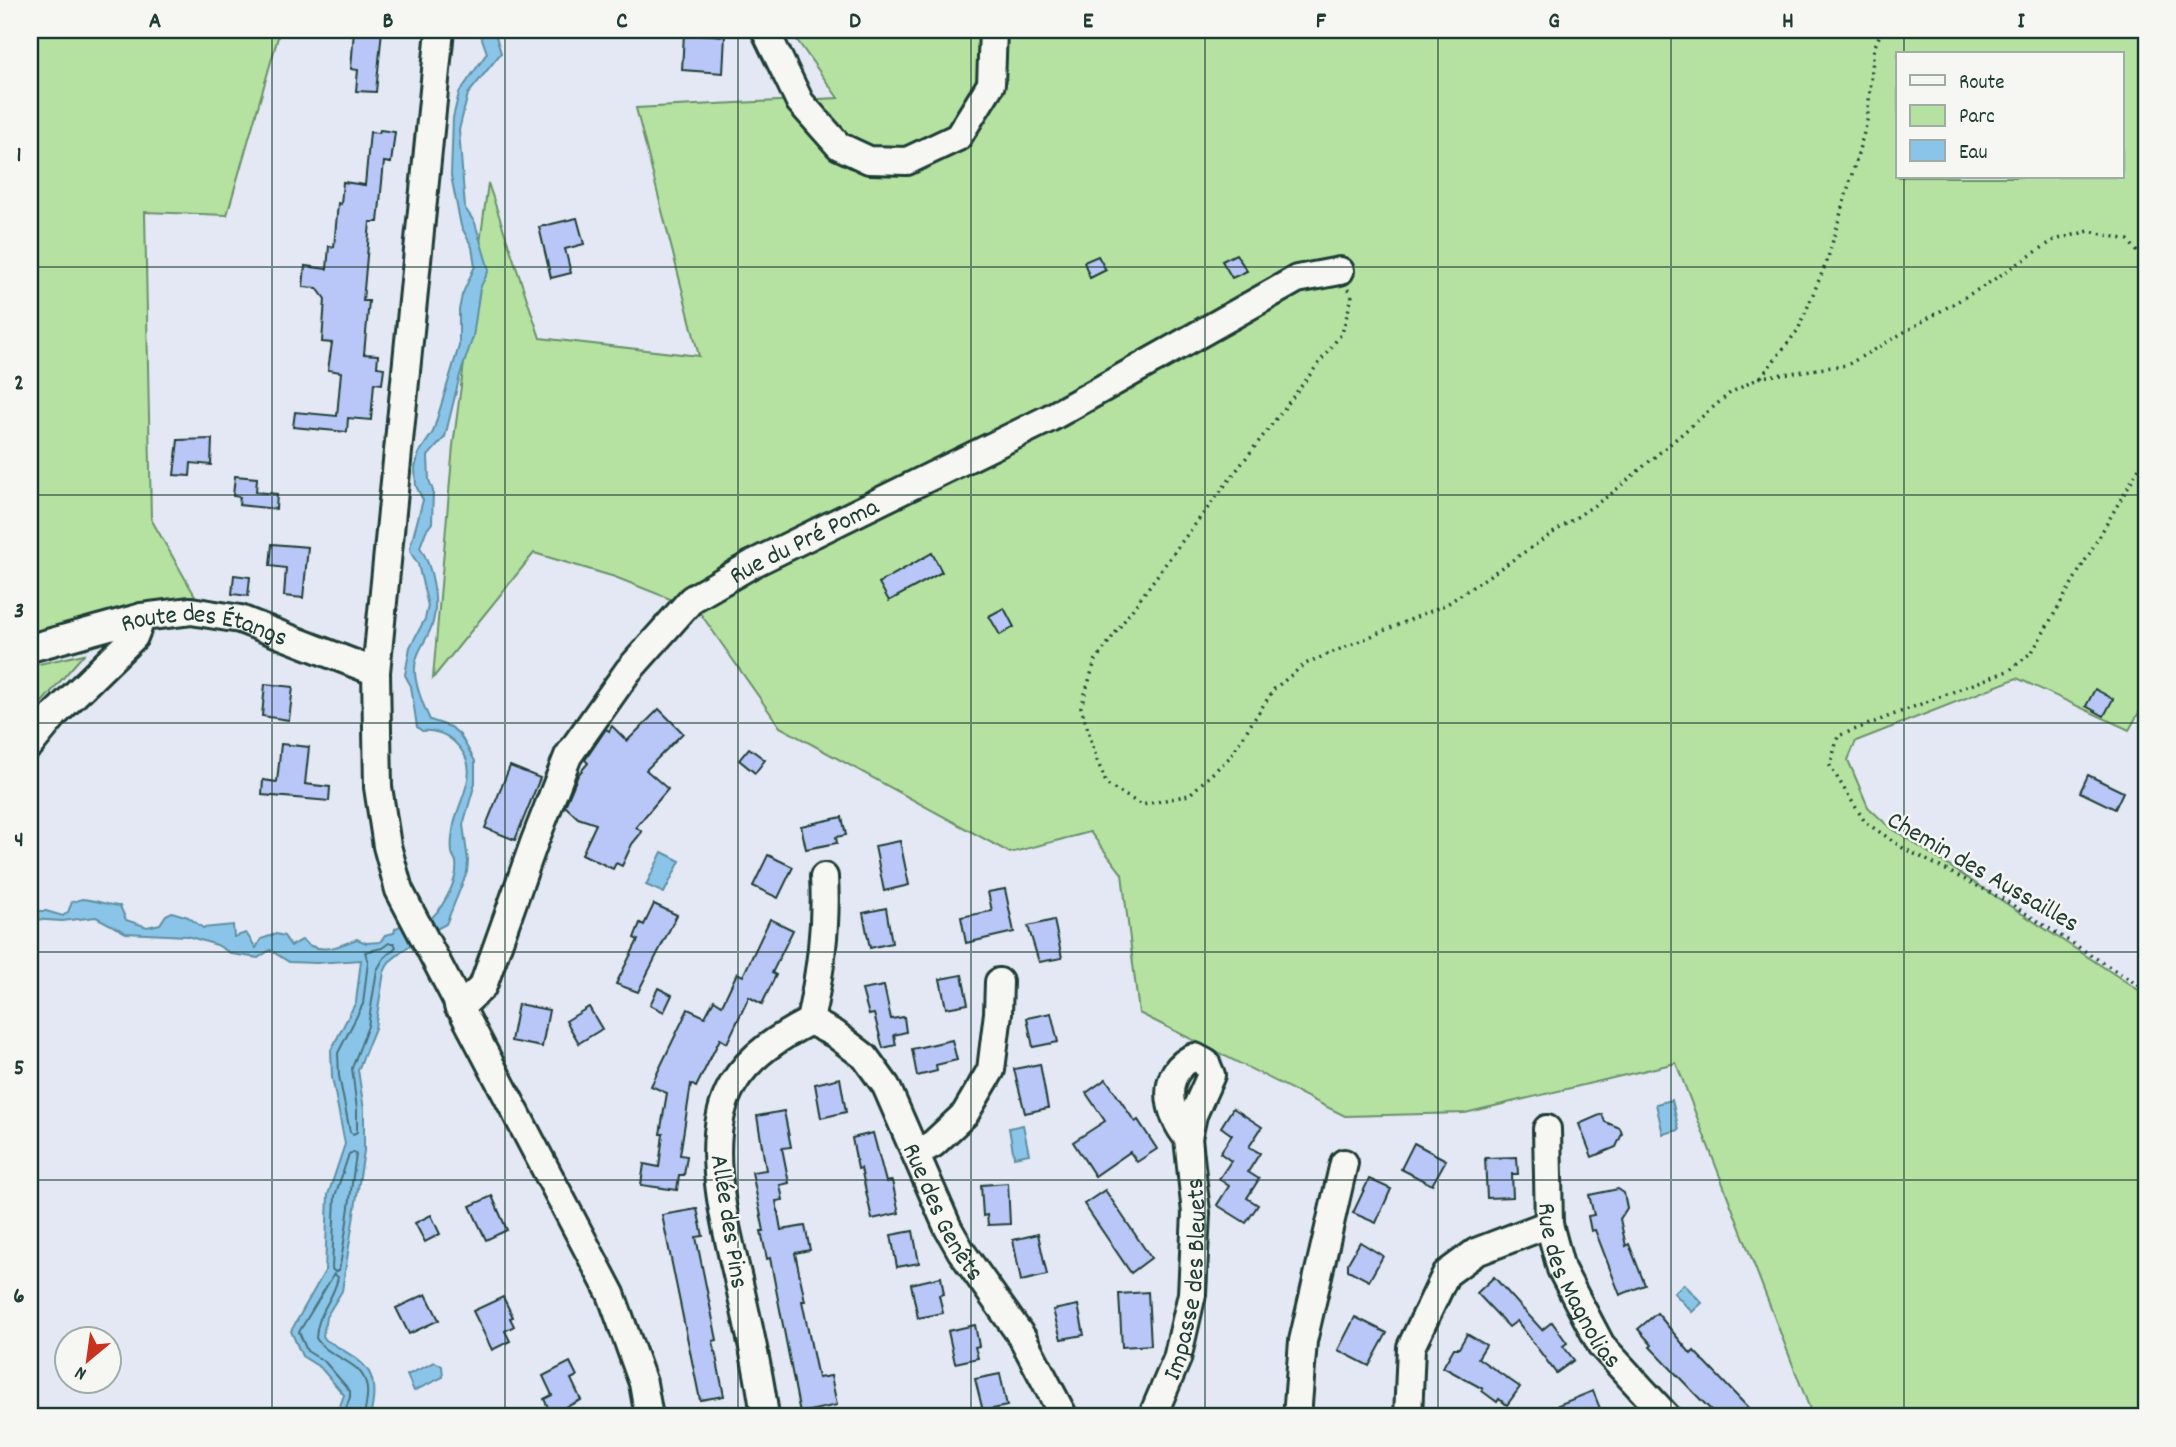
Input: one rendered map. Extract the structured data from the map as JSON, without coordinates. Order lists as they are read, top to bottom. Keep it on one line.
{"streets":{"street":["Rue du Pré Poma","Route des Étangs","Rue des Genêts","Allée des Pins","Impasse des Bleuets","Rue des Magnolias"],"path":["Chemin des Aussailles"]},"crossings":[["Rue des Genêts","Allée des Pins"]],"legend":["Route","Parc","Eau"],"north":"bottom left","grid":{"columns":["A","B","C","D","E","F","G","H","I"],"rows":["1","2","3","4","5","6"]}}
